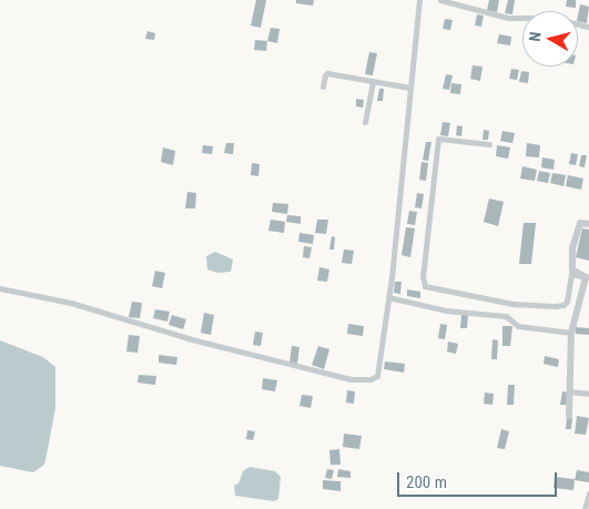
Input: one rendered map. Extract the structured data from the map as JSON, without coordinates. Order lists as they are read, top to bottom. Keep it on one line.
{"scale_bar":"200 m","north":"left"}
